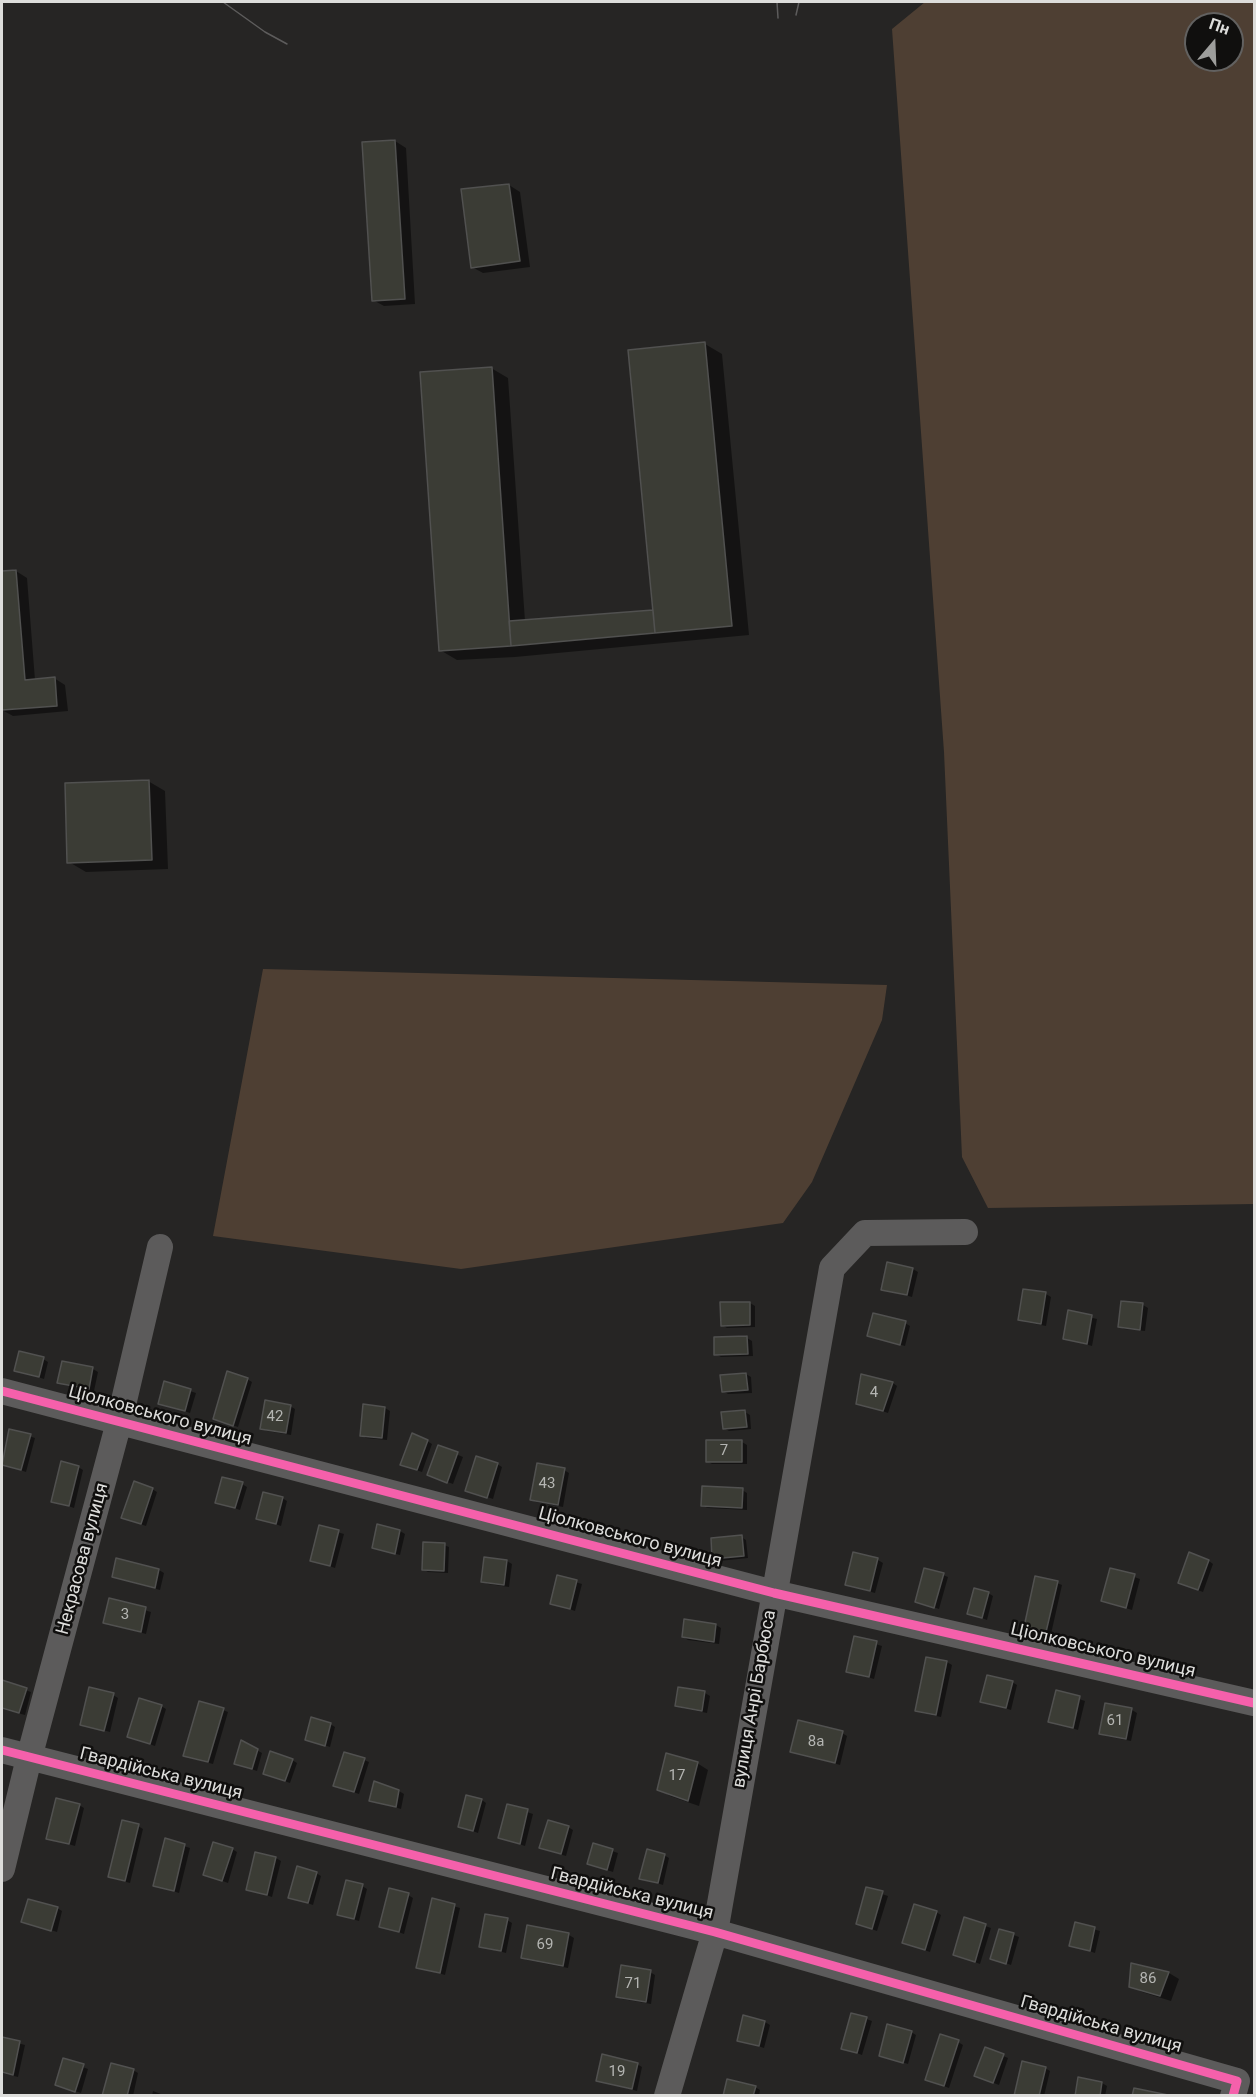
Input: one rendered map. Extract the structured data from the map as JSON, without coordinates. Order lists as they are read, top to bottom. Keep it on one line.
{"streets":{"street":["Ціолковського вулиця","Некрасова вулиця","вулиця Анрі Барбюса","Гвардійська вулиця"]},"crossings":[["Ціолковського вулиця","Некрасова вулиця"],["Ціолковського вулиця","вулиця Анрі Барбюса"],["Некрасова вулиця","Гвардійська вулиця"],["вулиця Анрі Барбюса","Гвардійська вулиця"]],"house_numbers":["4","42","7","43","3","61","8а","17","69","86","71","19"],"north":"top"}
